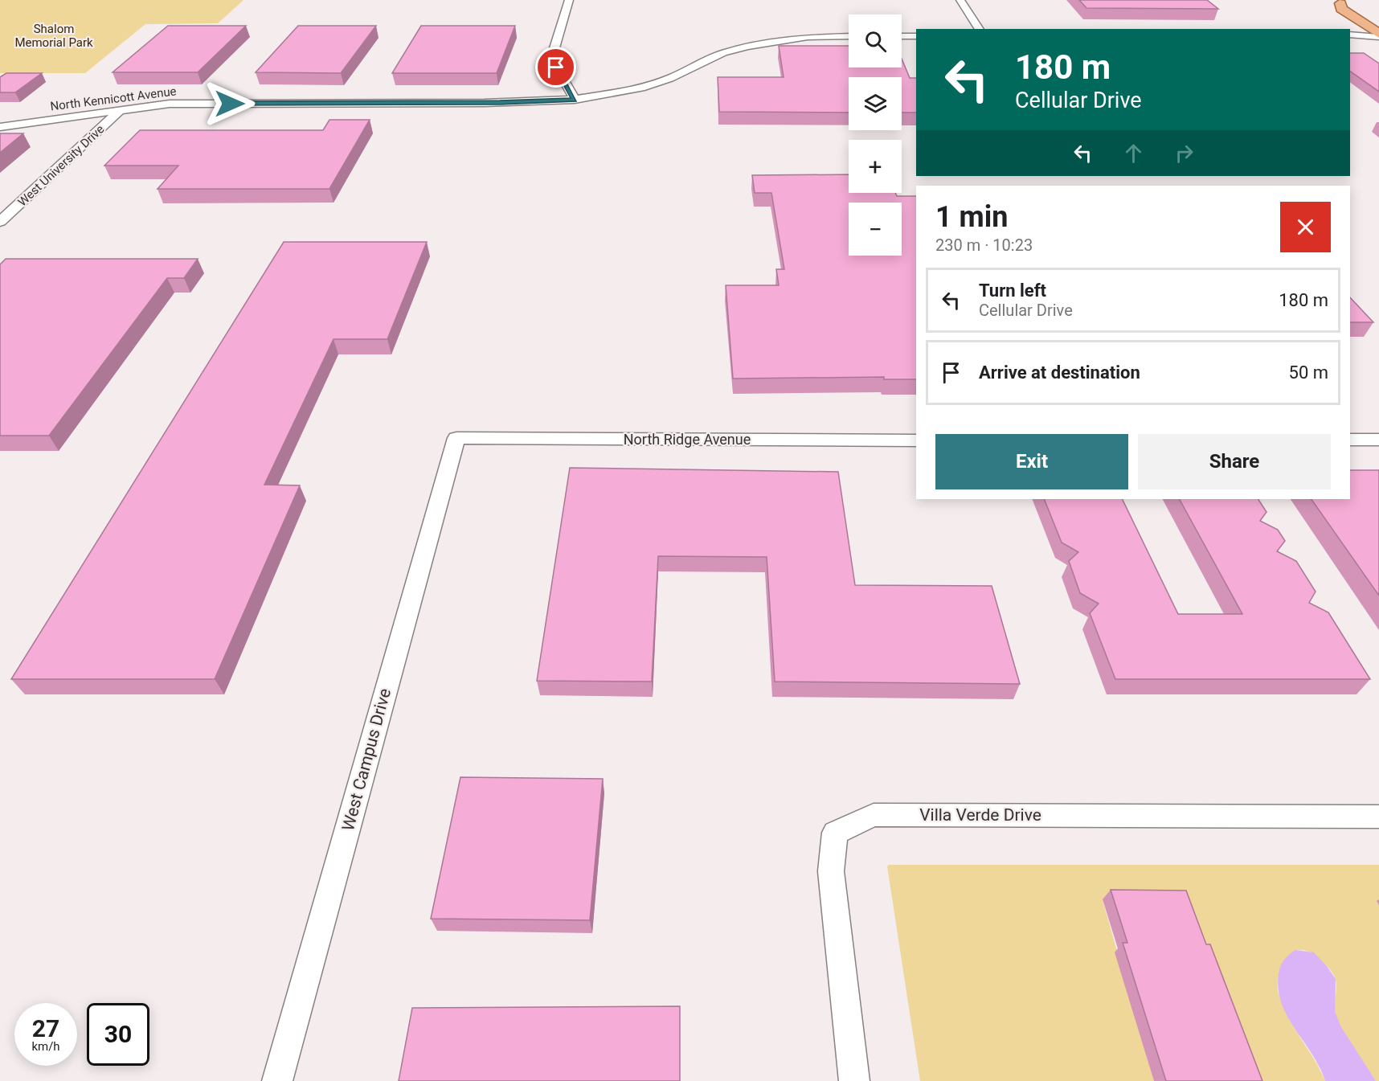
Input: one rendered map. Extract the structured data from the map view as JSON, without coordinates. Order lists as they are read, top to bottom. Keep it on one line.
{"streets":{"street":["North Kennicott Avenue","West University Drive","North Ridge Avenue","West Campus Drive","Villa Verde Drive"]},"crossings":[["North Kennicott Avenue","West University Drive"],["North Ridge Avenue","West Campus Drive"]],"parks":["Shalom Memorial Park"],"page":{"map_buttons":["+","−"],"turn":["180 m","Cellular Drive"],"heading":["1 min","230 m · 10:23"],"list":[{"name":"Turn left","note":"Cellular Drive","value":"180 m"},{"name":"Arrive at destination","value":"50 m"}],"buttons":["Exit","Share"],"speed":"27 km/h","limit":"30"}}
